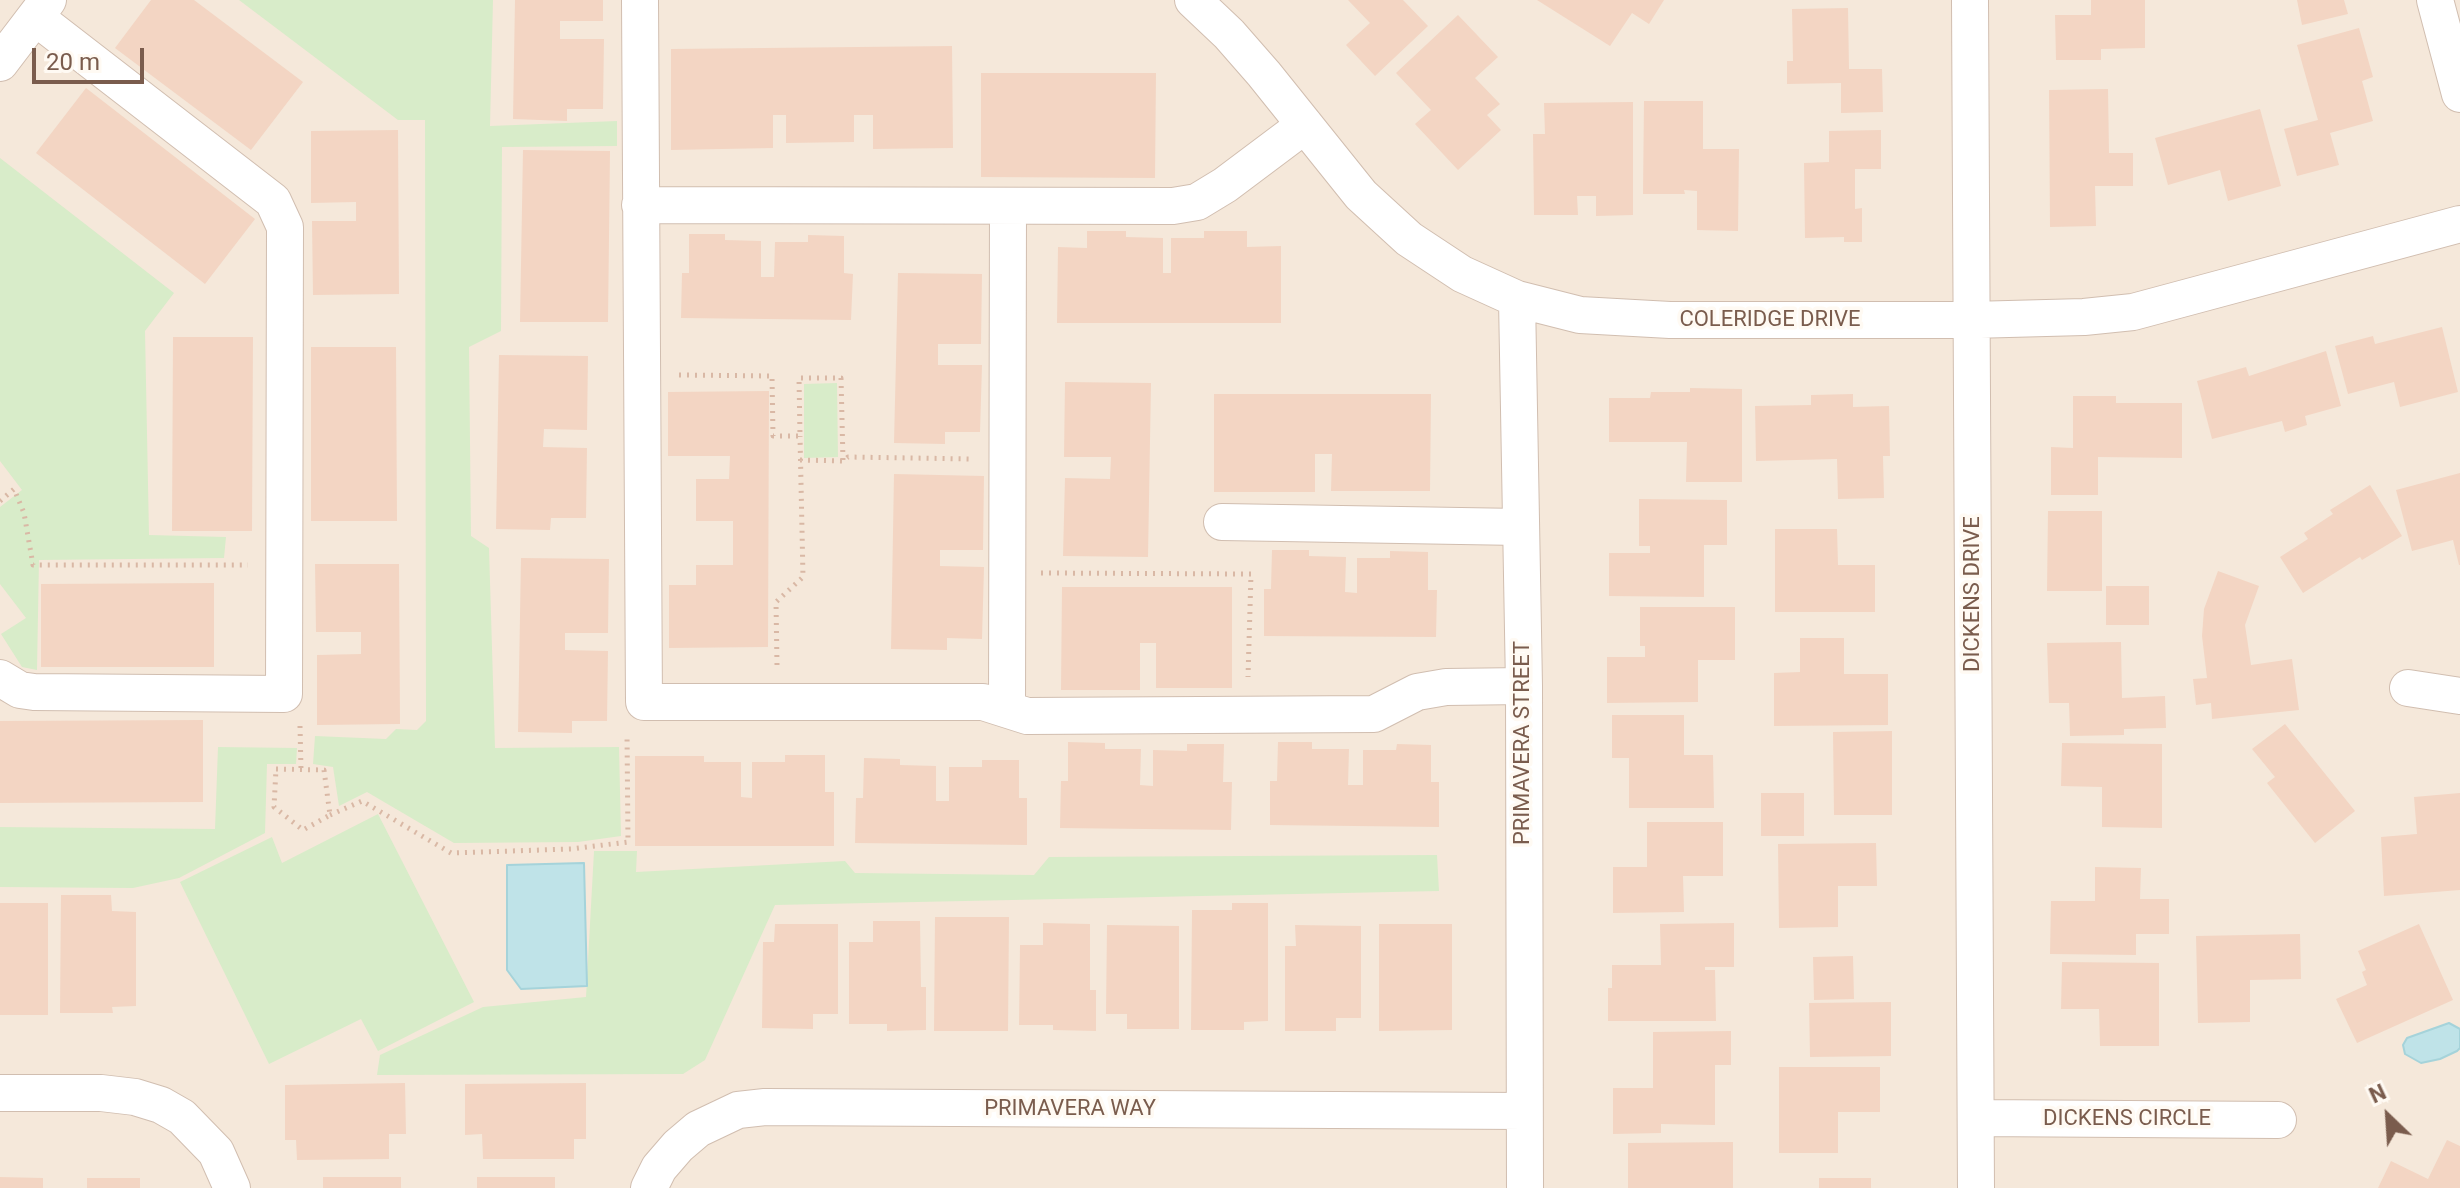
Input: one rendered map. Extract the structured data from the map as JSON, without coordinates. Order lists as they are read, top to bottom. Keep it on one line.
{"streets":{"street":["COLERIDGE DRIVE","DICKENS DRIVE","PRIMAVERA STREET","PRIMAVERA WAY","DICKENS CIRCLE"]},"crossings":[["COLERIDGE DRIVE","DICKENS DRIVE"],["COLERIDGE DRIVE","PRIMAVERA STREET"],["DICKENS DRIVE","DICKENS CIRCLE"],["PRIMAVERA STREET","PRIMAVERA WAY"]],"scale_bar":"20 m","north":"top left"}
